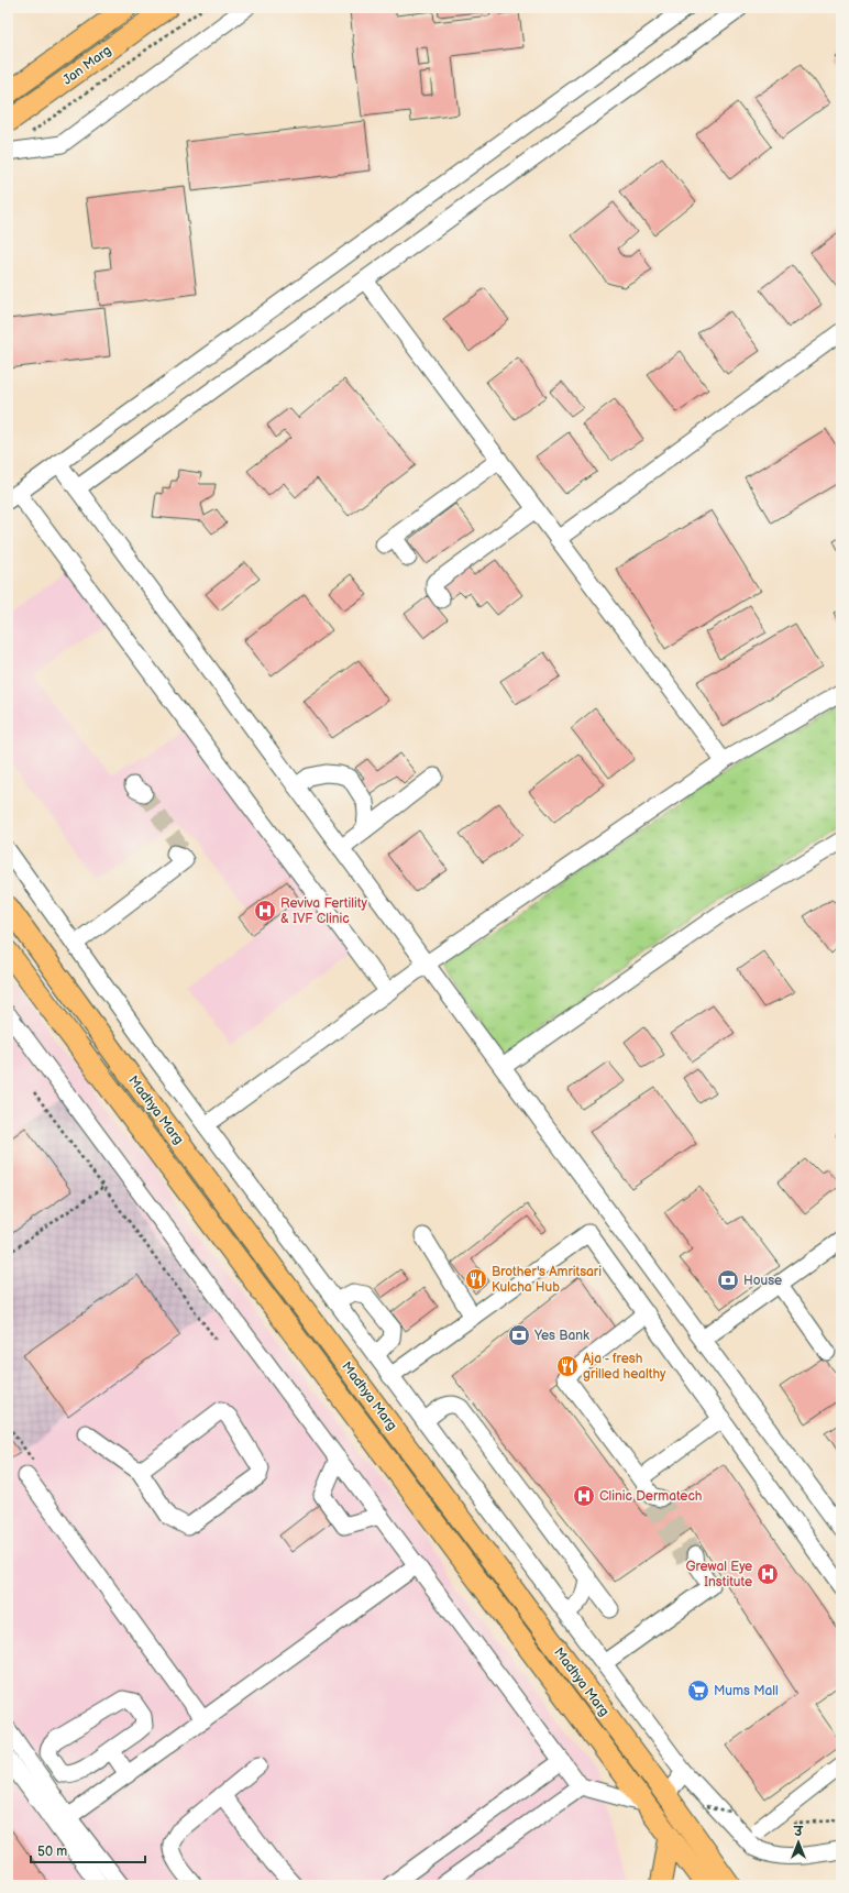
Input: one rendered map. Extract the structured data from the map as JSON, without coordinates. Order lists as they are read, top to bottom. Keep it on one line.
{"streets":{"main road":["Jan Marg","Madhya Marg"]},"places":{"hospital":["Reviva Fertility & IVF Clinic","Clinic Dermatech","Grewal Eye Institute"],"restaurant":["Brother's Amritsari Kulcha Hub","Aja - fresh grilled healthy"],"bank":["House","Yes Bank"],"supermarket":["Mums Mall"]},"scale_bar":"50 m","north":"top"}
